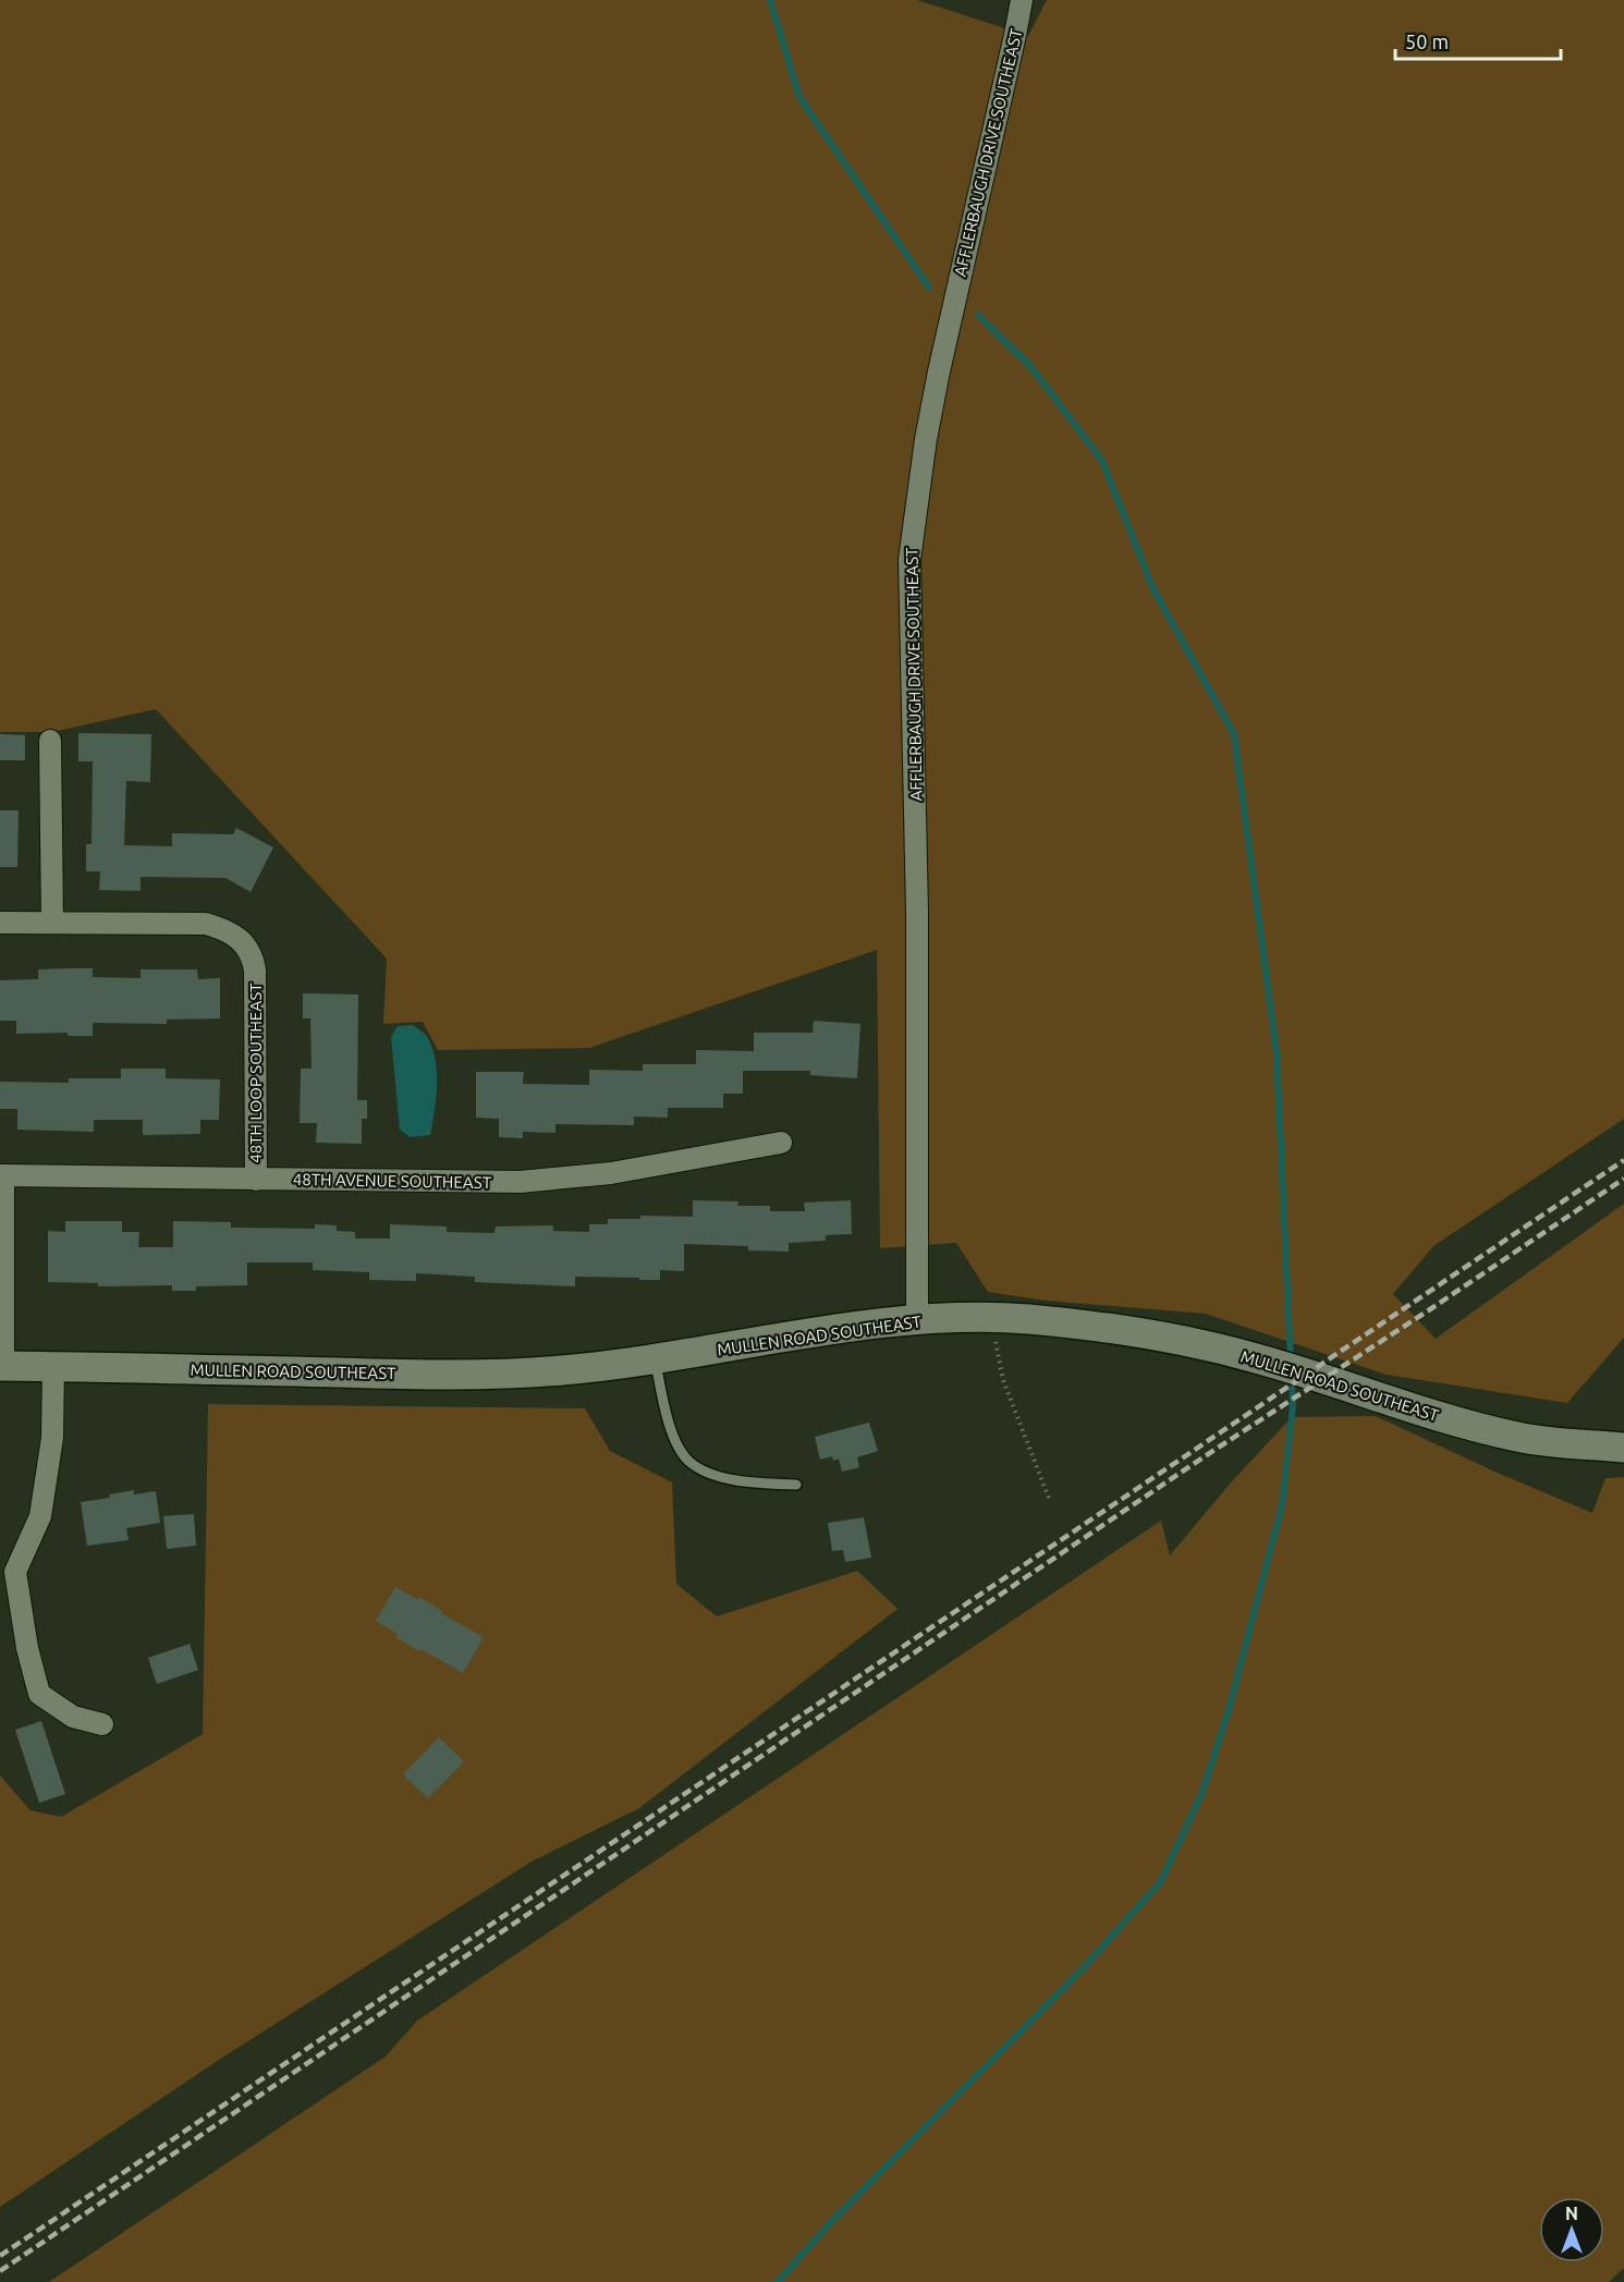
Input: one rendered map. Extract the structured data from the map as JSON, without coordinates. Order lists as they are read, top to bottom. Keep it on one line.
{"streets":{"street":["AFFLERBAUGH DRIVE SOUTHEAST","48TH LOOP SOUTHEAST","48TH AVENUE SOUTHEAST","MULLEN ROAD SOUTHEAST"]},"crossings":[["AFFLERBAUGH DRIVE SOUTHEAST","MULLEN ROAD SOUTHEAST"],["48TH LOOP SOUTHEAST","48TH AVENUE SOUTHEAST"]],"scale_bar":"50 m","north":"top"}
